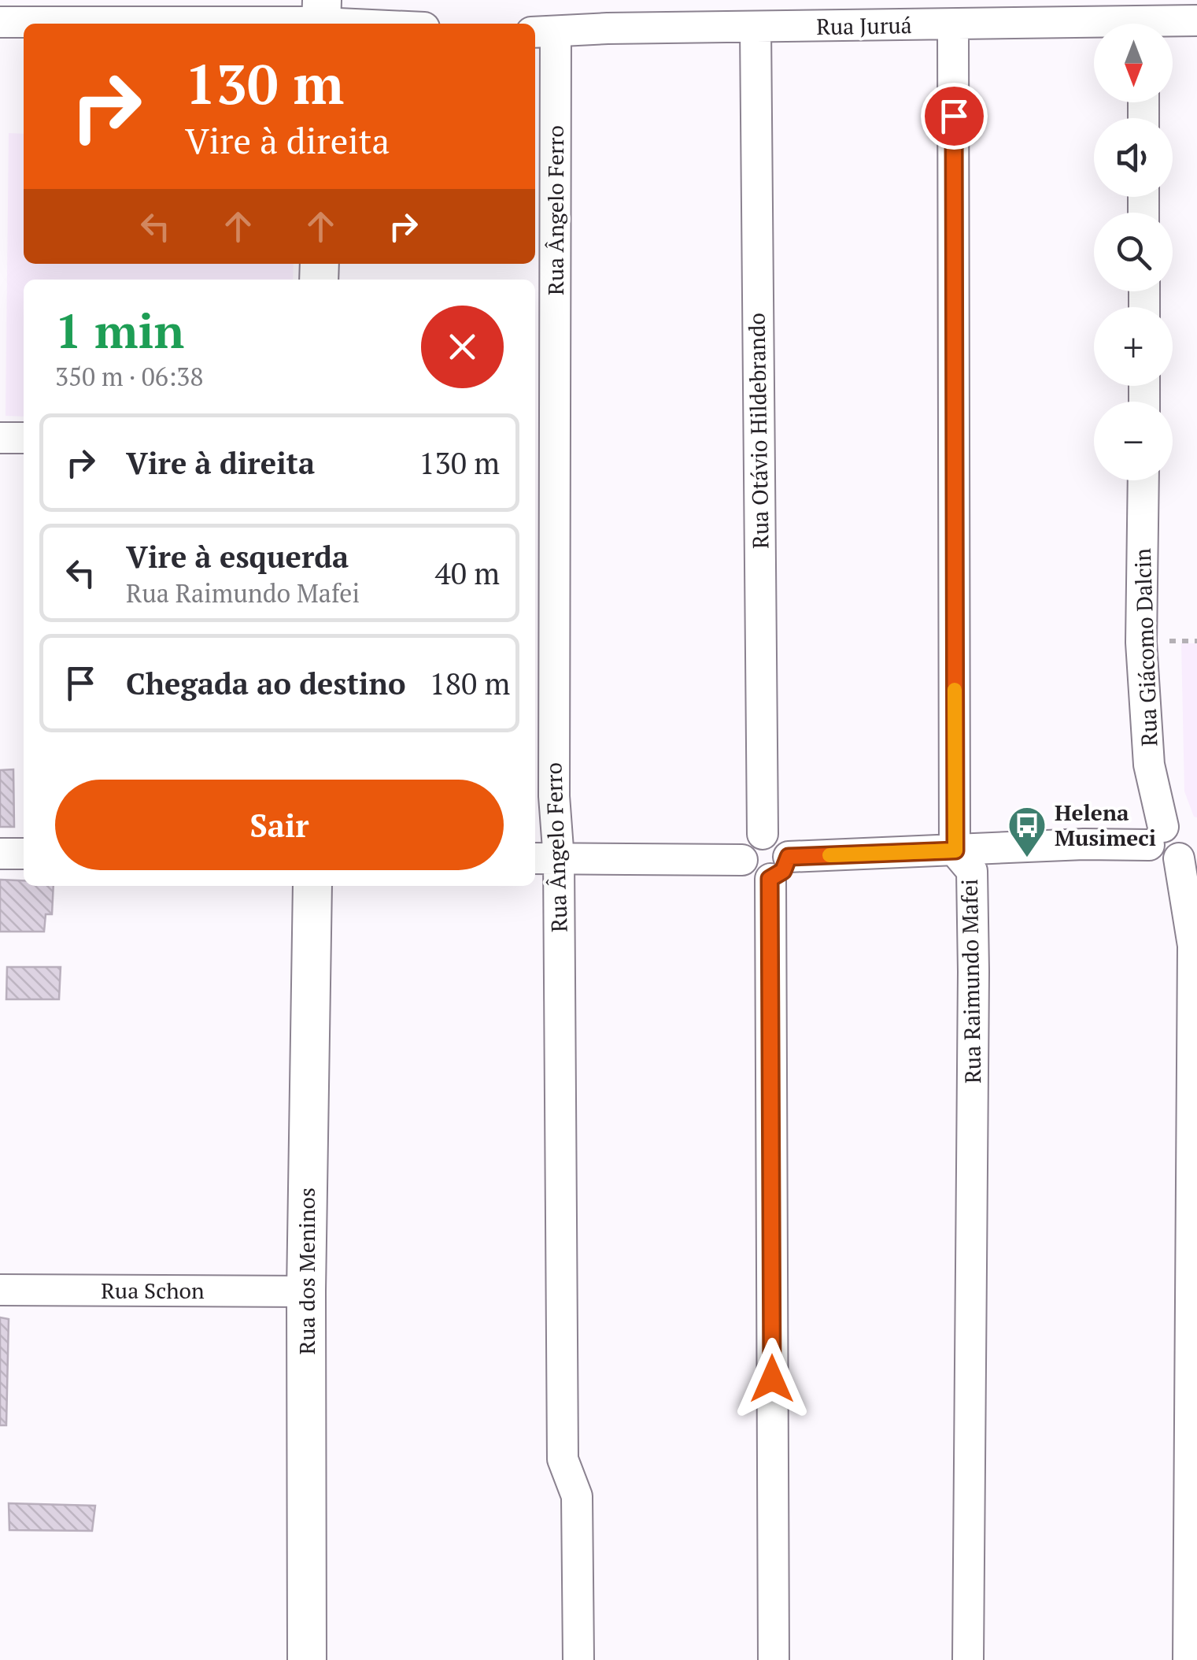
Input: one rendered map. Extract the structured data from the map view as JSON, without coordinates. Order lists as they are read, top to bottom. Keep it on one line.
{"streets":{"street":["Rua Juruá","Rua Ângelo Ferro","Rua Otávio Hildebrando","Rua Giácomo Dalcin","Rua Raimundo Mafei","Rua dos Meninos","Rua Schon"]},"crossings":[["Rua Juruá","Rua Ângelo Ferro"],["Rua Juruá","Rua Otávio Hildebrando"],["Rua Juruá","Rua Raimundo Mafei"],["Rua dos Meninos","Rua Schon"]],"places":{"bus stop":["Helena Musimeci"]},"north":"bottom","page":{"map_buttons":["+","−"],"turn":["130 m","Vire à direita"],"heading":["1 min","350 m · 06:38"],"list":[{"name":"Vire à direita","value":"130 m"},{"name":"Vire à esquerda","note":"Rua Raimundo Mafei","value":"40 m"},{"name":"Chegada ao destino","value":"180 m"}],"buttons":"Sair"}}
